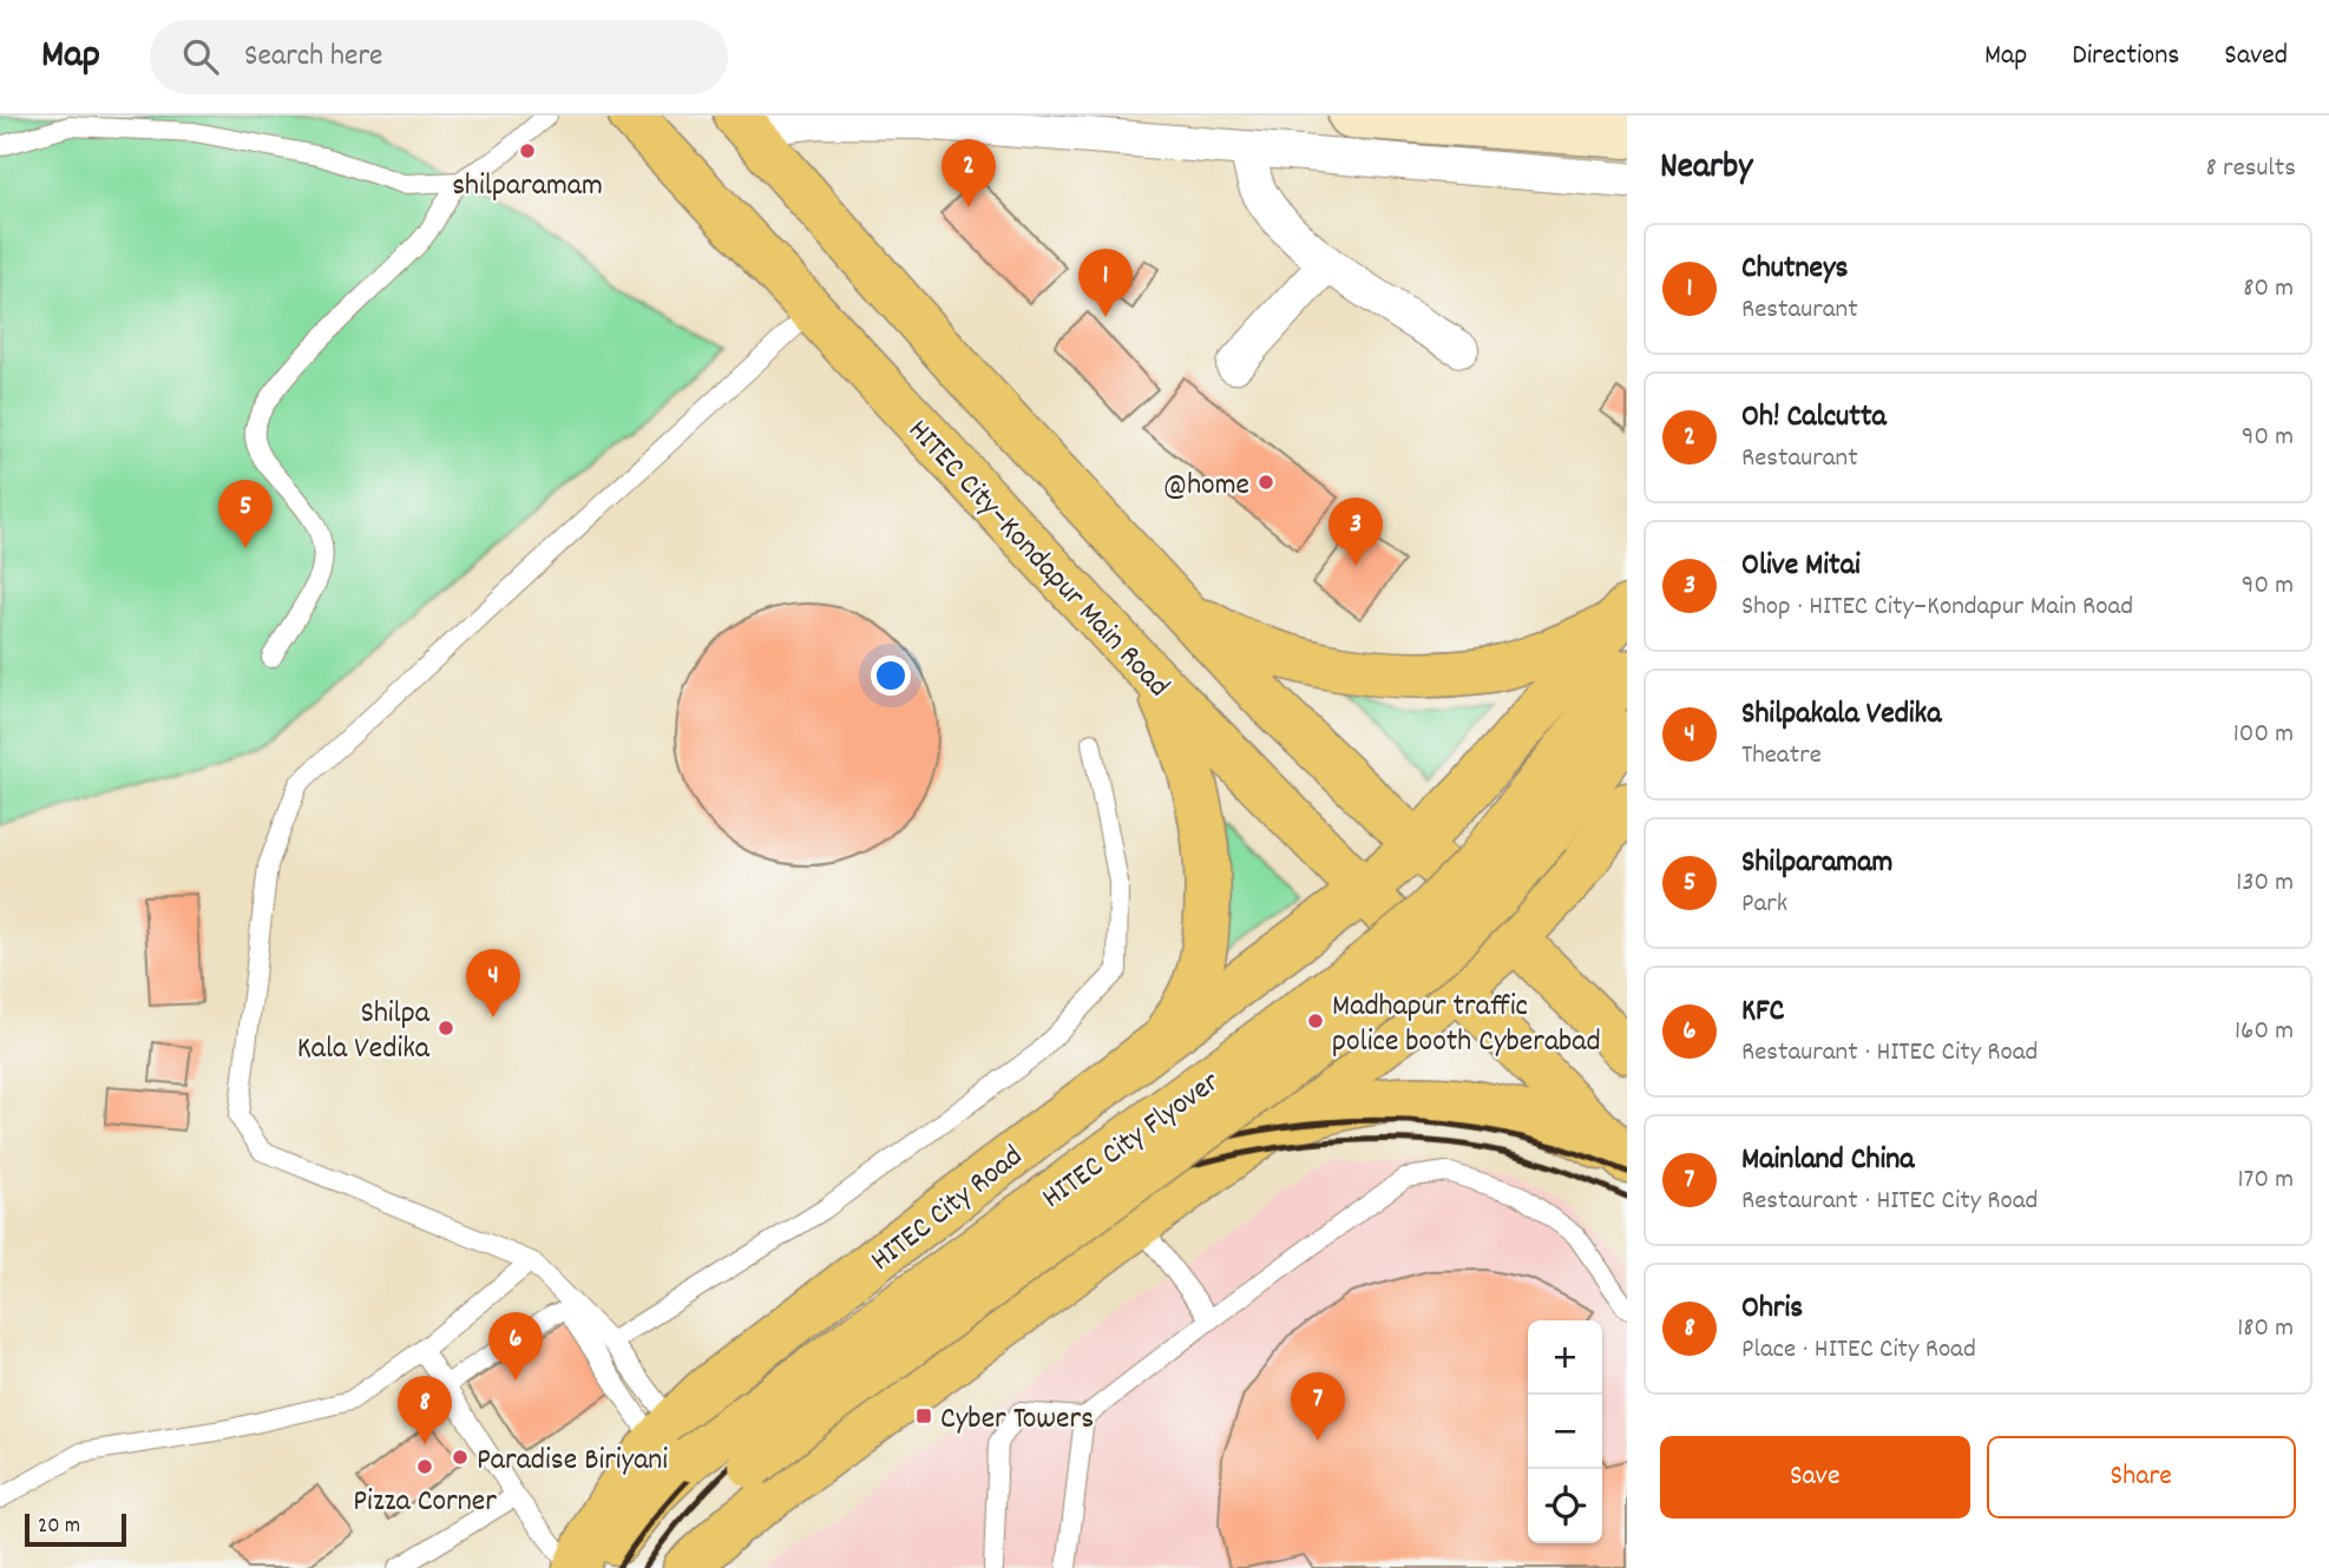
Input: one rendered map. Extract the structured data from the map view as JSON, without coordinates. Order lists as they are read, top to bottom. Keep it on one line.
{"streets":{"main road":["HITEC City–Kondapur Main Road","HITEC City Flyover","HITEC City Road"]},"crossings":[["HITEC City–Kondapur Main Road","HITEC City Road"],["HITEC City Flyover","HITEC City Road"]],"places":{"other":["shilparamam","@home","Madhapur traffic police booth Cyberabad","Shilpa Kala Vedika","Paradise Biriyani","Pizza Corner"],"transit":["Cyber Towers"]},"scale_bar":"20 m","page":{"header":"Map","search":"Search here","nav":["Map","Directions","Saved"],"heading":["Nearby","8 results"],"pins":["2","1","5","3","4","6","7","8"],"list":[{"mark":"1","name":"Chutneys","note":"Restaurant","value":"80 m"},{"mark":"2","name":"Oh! Calcutta","note":"Restaurant","value":"90 m"},{"mark":"3","name":"Olive Mitai","note":"Shop · HITEC City–Kondapur Main Road","value":"90 m"},{"mark":"4","name":"Shilpakala Vedika","note":"Theatre","value":"100 m"},{"mark":"5","name":"Shilparamam","note":"Park","value":"130 m"},{"mark":"6","name":"KFC","note":"Restaurant · HITEC City Road","value":"160 m"},{"mark":"7","name":"Mainland China","note":"Restaurant · HITEC City Road","value":"170 m"},{"mark":"8","name":"Ohris","note":"Place · HITEC City Road","value":"180 m"}],"map_buttons":["+","−"],"buttons":["Save","Share"],"scale":"20 m"}}
